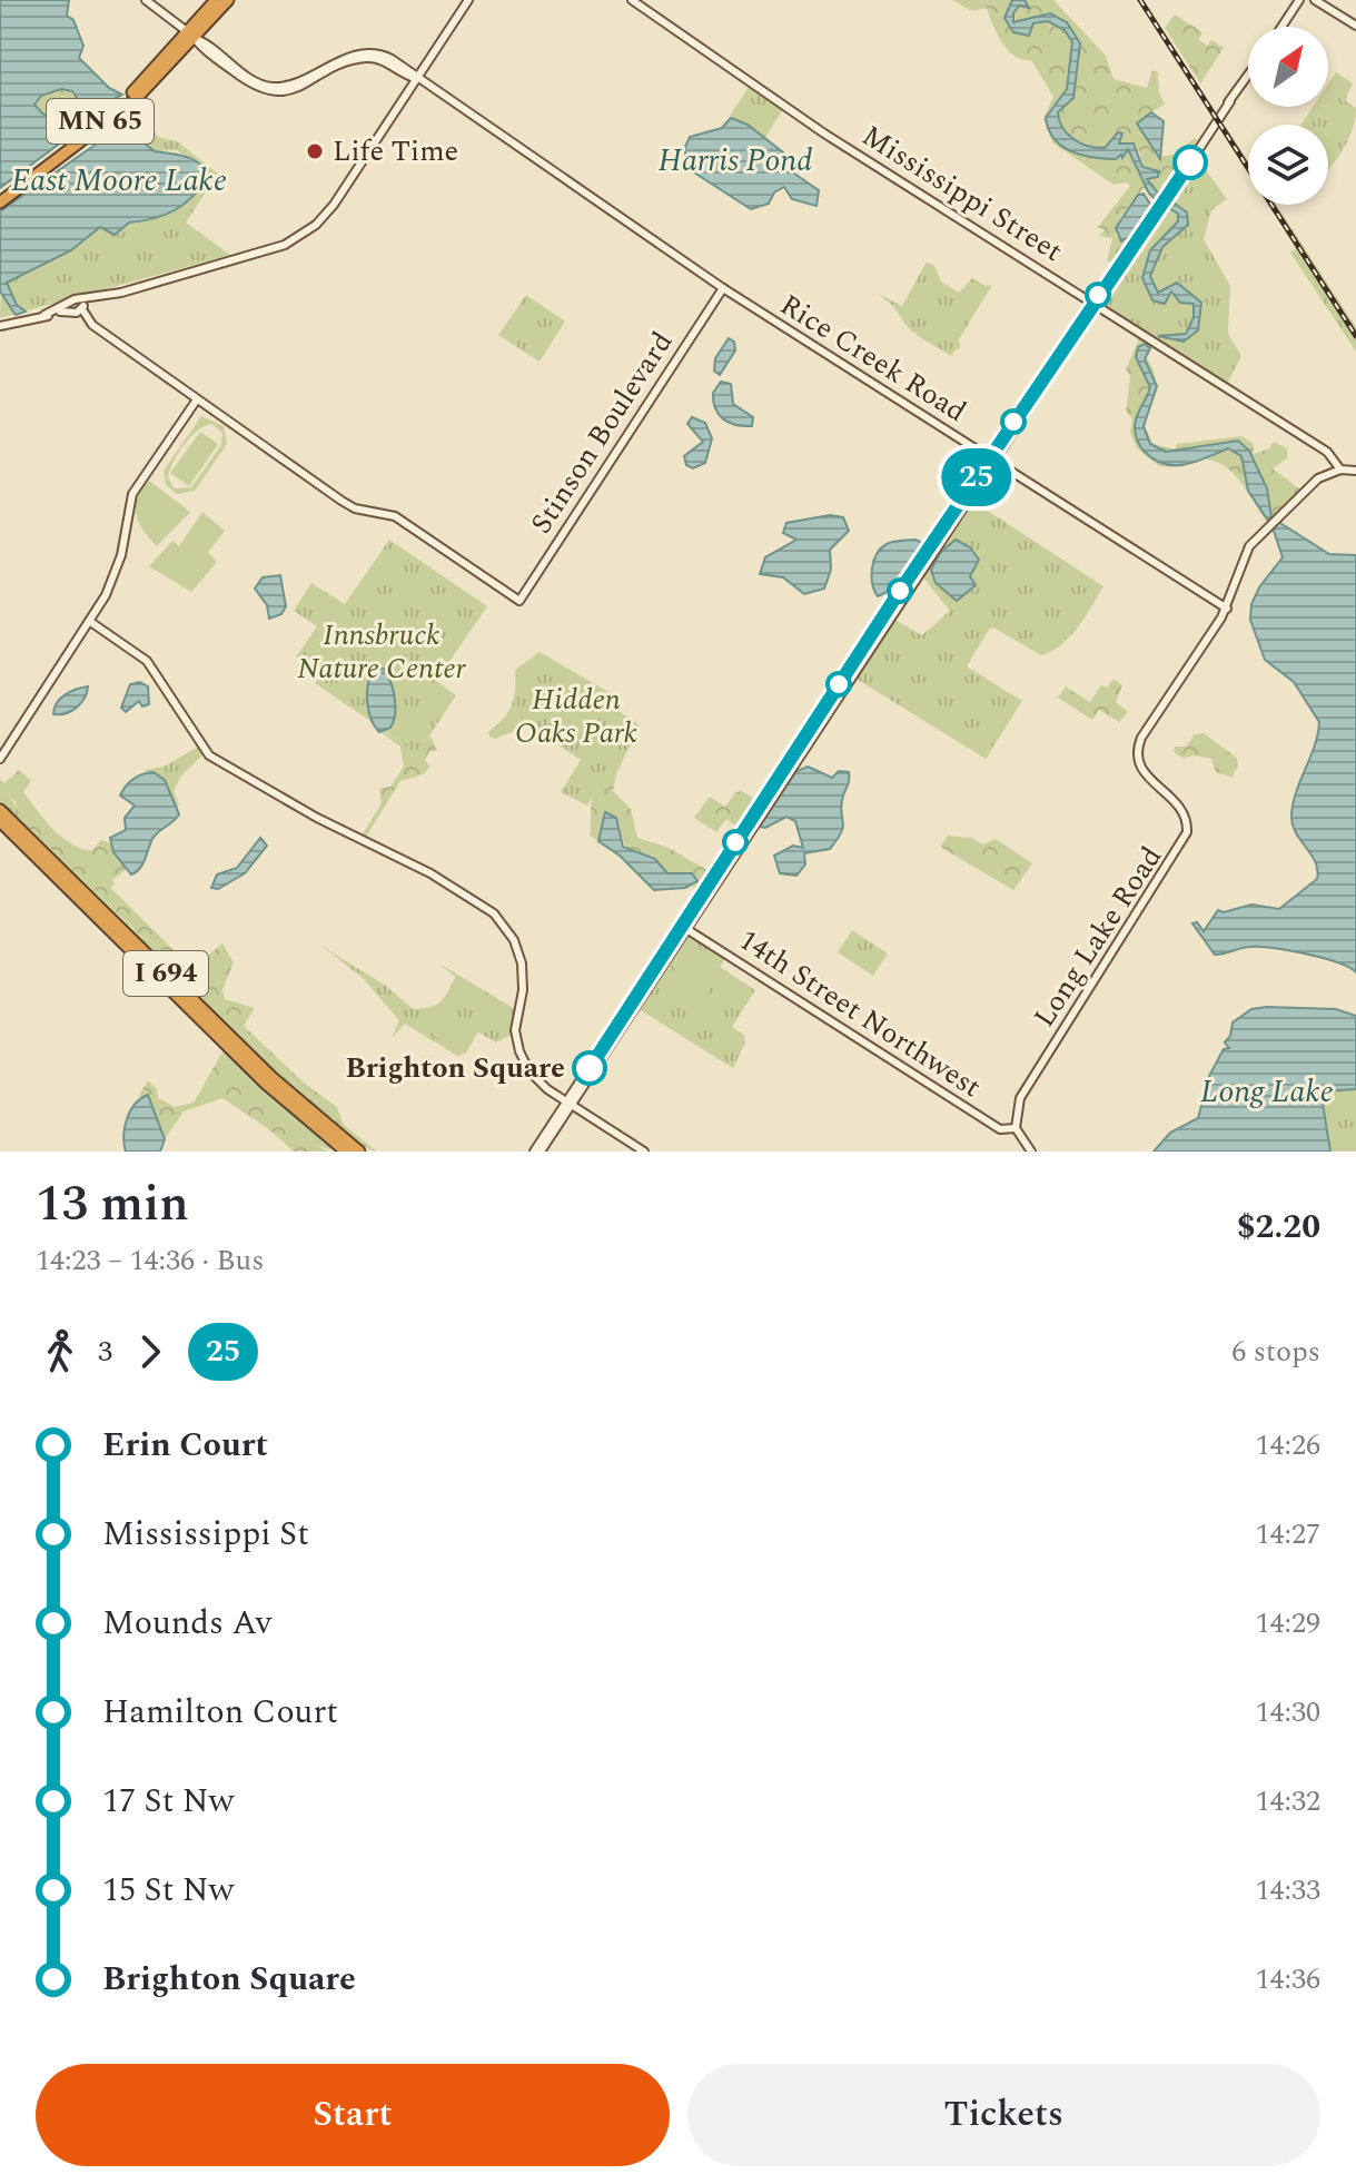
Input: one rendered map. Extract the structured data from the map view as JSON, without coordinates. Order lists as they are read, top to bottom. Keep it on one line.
{"streets":{"highway":["MN 65","I 694"],"street":["Mississippi Street","Rice Creek Road","Stinson Boulevard","Long Lake Road","14th Street Northwest"]},"crossings":[["MN 65","Rice Creek Road"],["Mississippi Street","Long Lake Road"],["Rice Creek Road","Stinson Boulevard"],["Rice Creek Road","Long Lake Road"],["Long Lake Road","14th Street Northwest"]],"water":["Harris Pond","East Moore Lake","Long Lake"],"parks":["Innsbruck Nature Center","Hidden Oaks Park"],"places":["Life Time","Brighton Square"],"lines":["bus line 25"],"north":"top right","page":{"on_map":"25","heading":["13 min","14:23 – 14:36 · Bus","$2.20"],"legs":["3","25","6 stops"],"list":[{"name":"Erin Court","value":"14:26"},{"name":"Mississippi St","value":"14:27"},{"name":"Mounds Av","value":"14:29"},{"name":"Hamilton Court","value":"14:30"},{"name":"17 St Nw","value":"14:32"},{"name":"15 St Nw","value":"14:33"},{"name":"Brighton Square","value":"14:36"}],"buttons":["Start","Tickets"]}}
